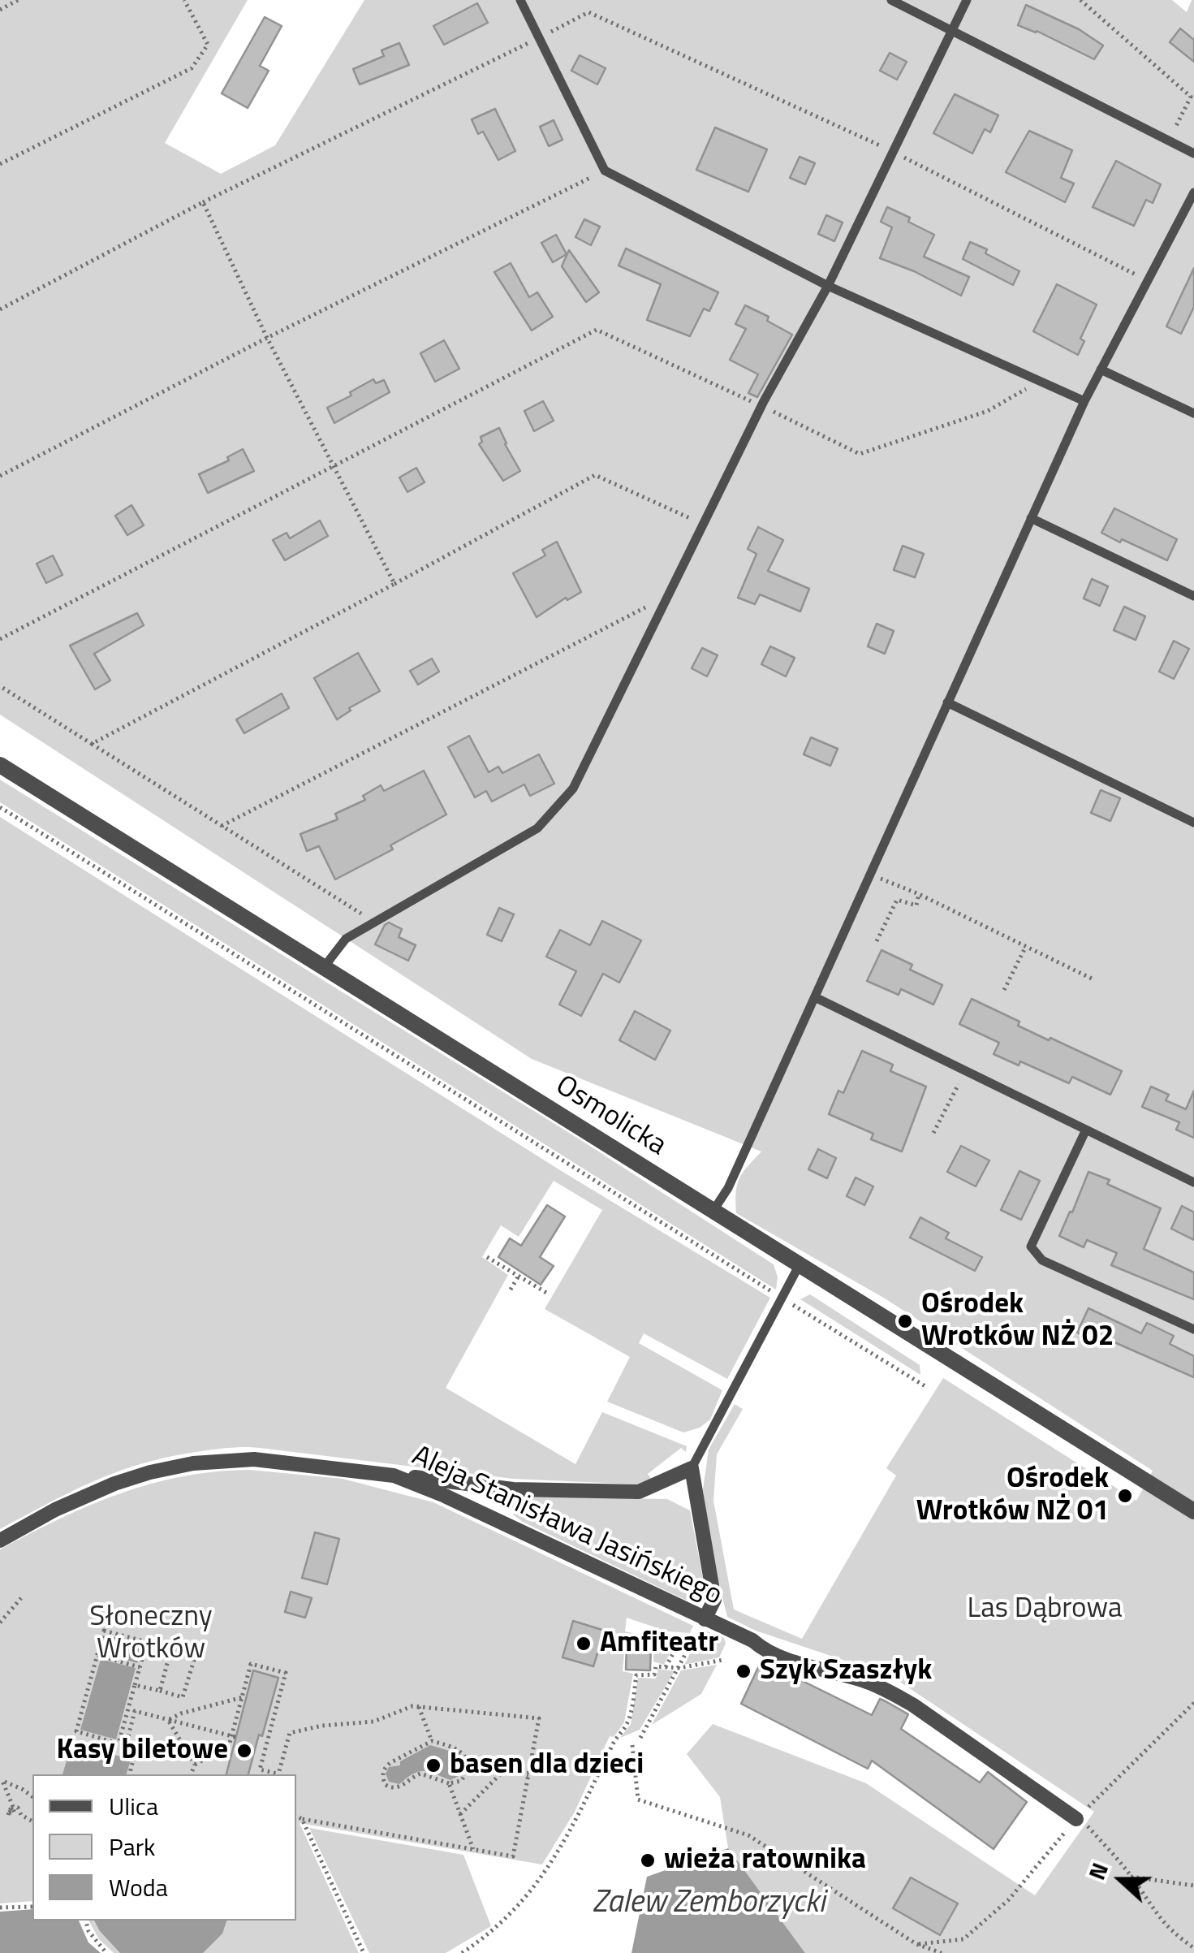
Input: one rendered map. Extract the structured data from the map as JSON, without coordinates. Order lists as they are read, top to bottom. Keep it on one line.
{"streets":{"street":["Osmolicka","Aleja Stanisława Jasińskiego"]},"water":["Zalew Zemborzycki"],"parks":["Las Dąbrowa","Słoneczny Wrotków"],"places":["Ośrodek Wrotków NŻ 02","Ośrodek Wrotków NŻ 01","Amfiteatr","Szyk Szaszłyk","Kasy biletowe","basen dla dzieci","wieża ratownika"],"legend":["Ulica","Park","Woda"],"north":"left"}
